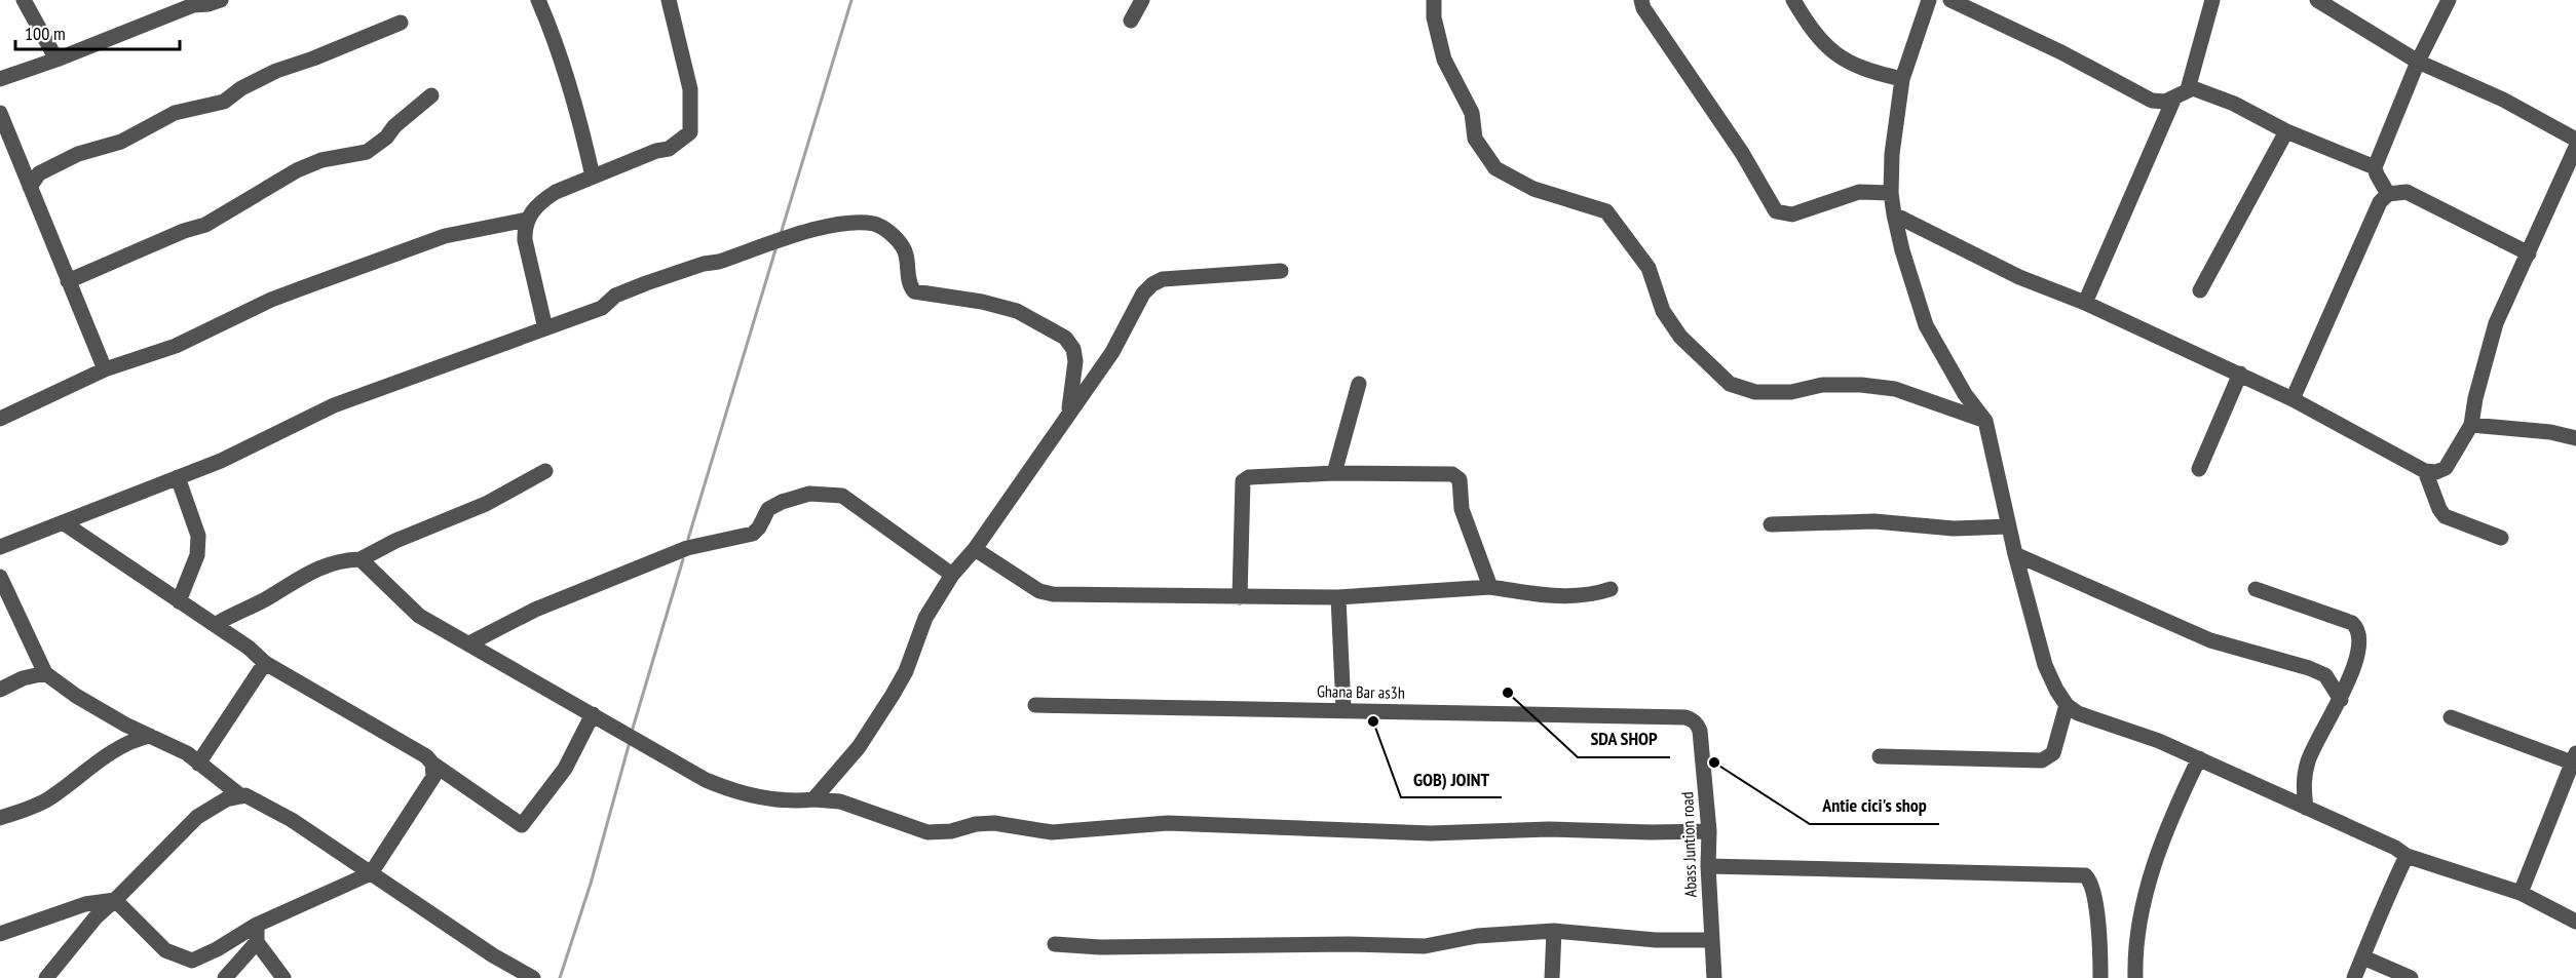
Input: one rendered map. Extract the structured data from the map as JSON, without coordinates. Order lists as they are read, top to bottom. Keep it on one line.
{"streets":{"street":["Ghana Bar as3h","Abass Juntion road"]},"crossings":[["Ghana Bar as3h","Abass Juntion road"]],"places":["SDA SHOP","GOB) JOINT","Antie cici's shop"],"scale_bar":"100 m"}
